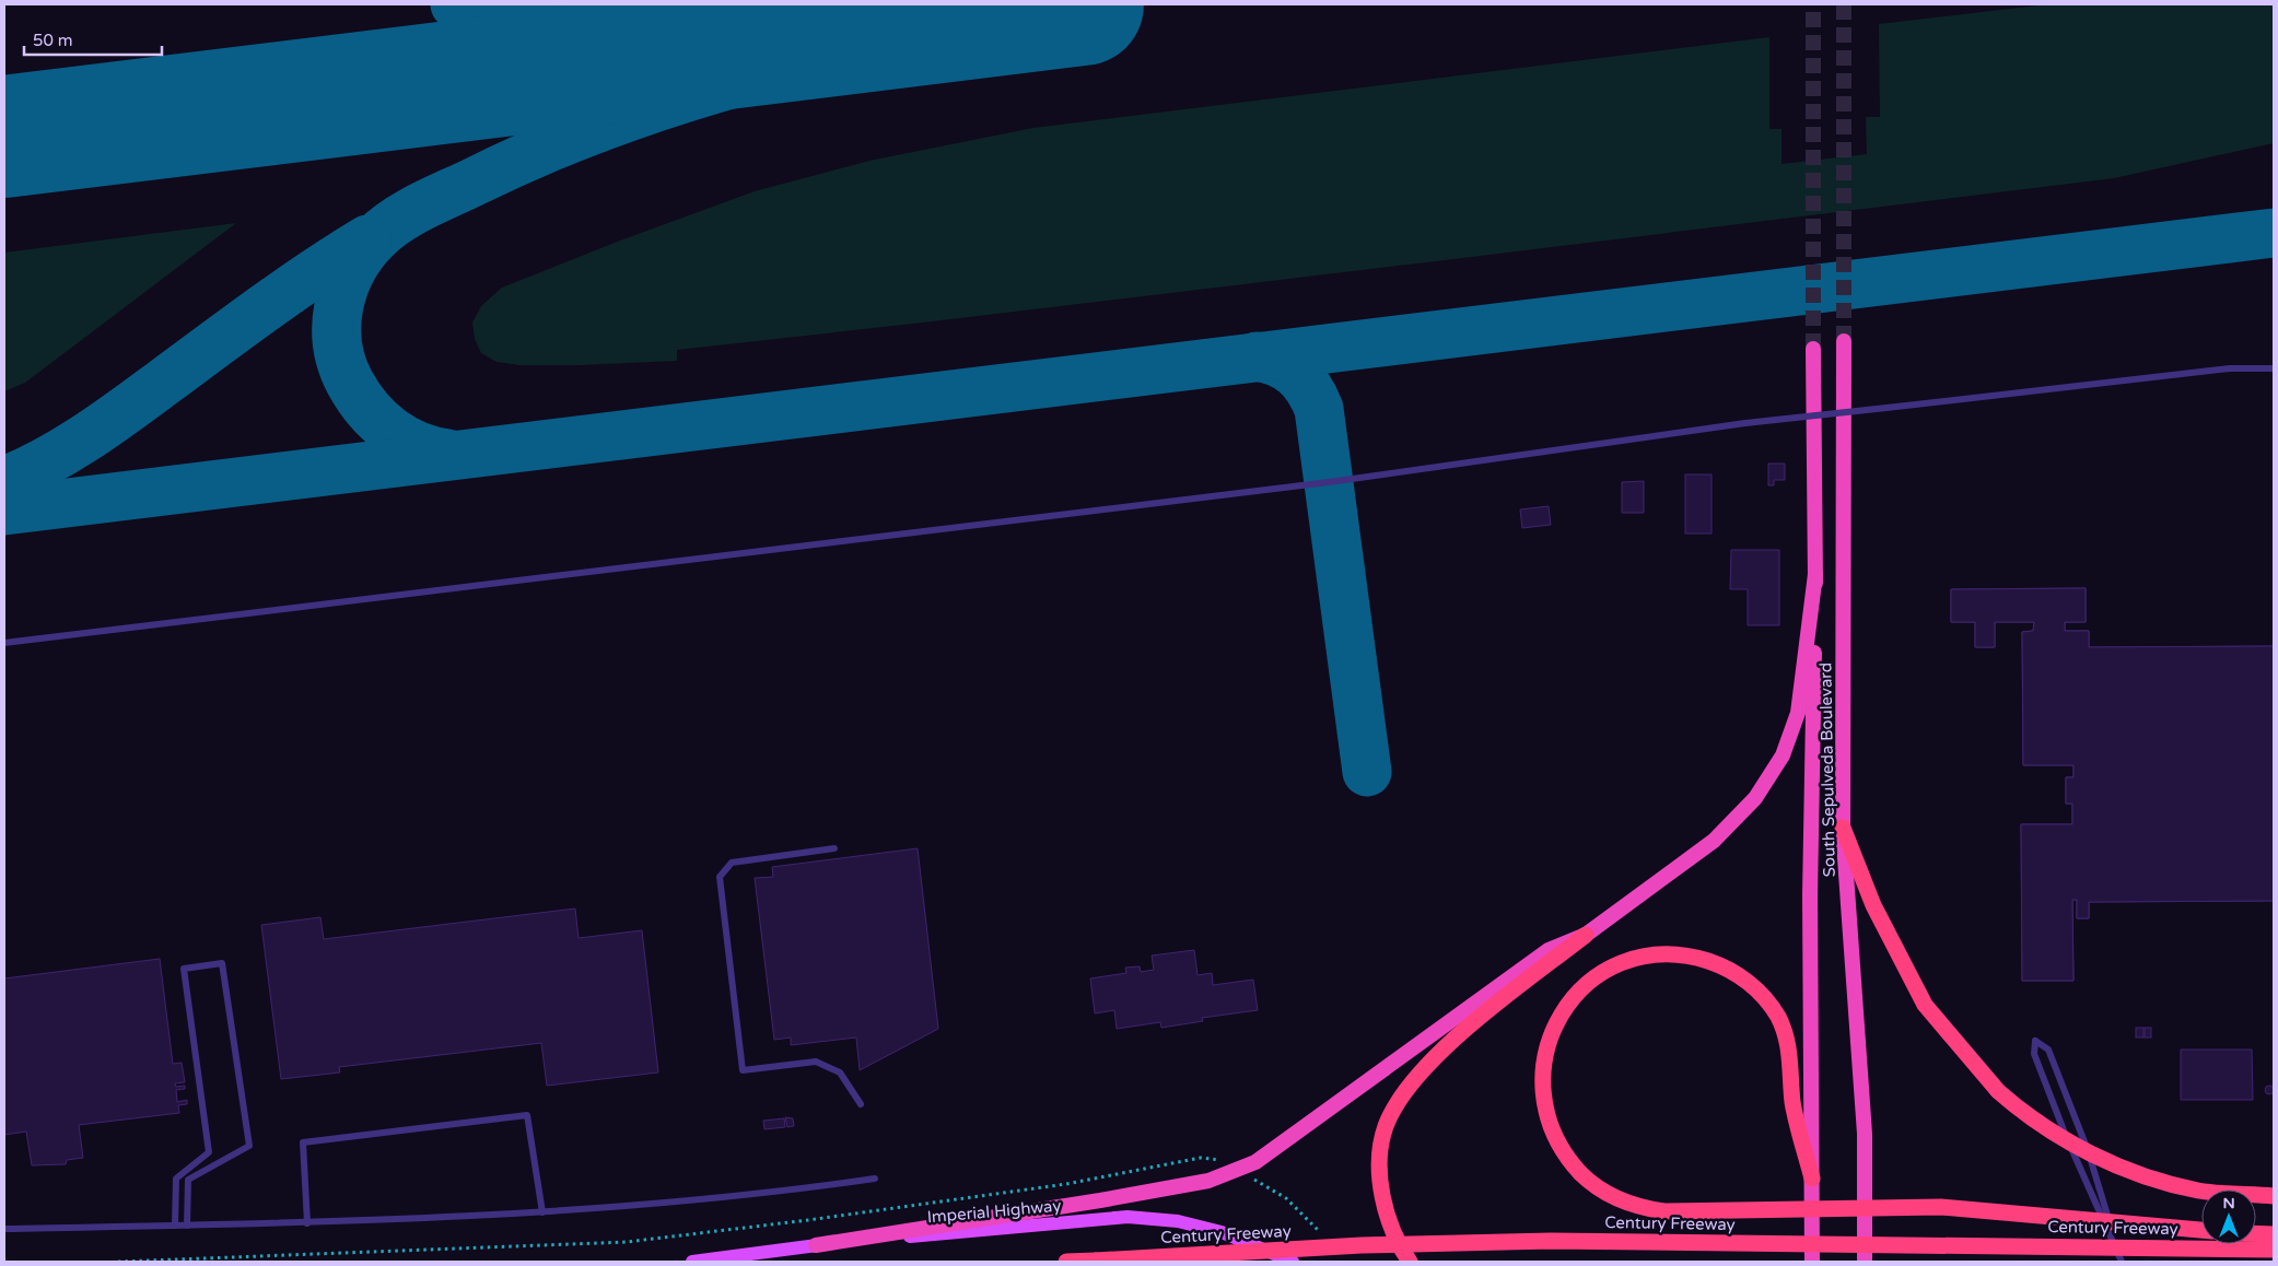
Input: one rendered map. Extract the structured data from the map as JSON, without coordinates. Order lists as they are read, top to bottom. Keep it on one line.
{"streets":{"highway":["South Sepulveda Boulevard","Century Freeway"],"main road":["Imperial Highway"]},"scale_bar":"50 m","north":"top"}
